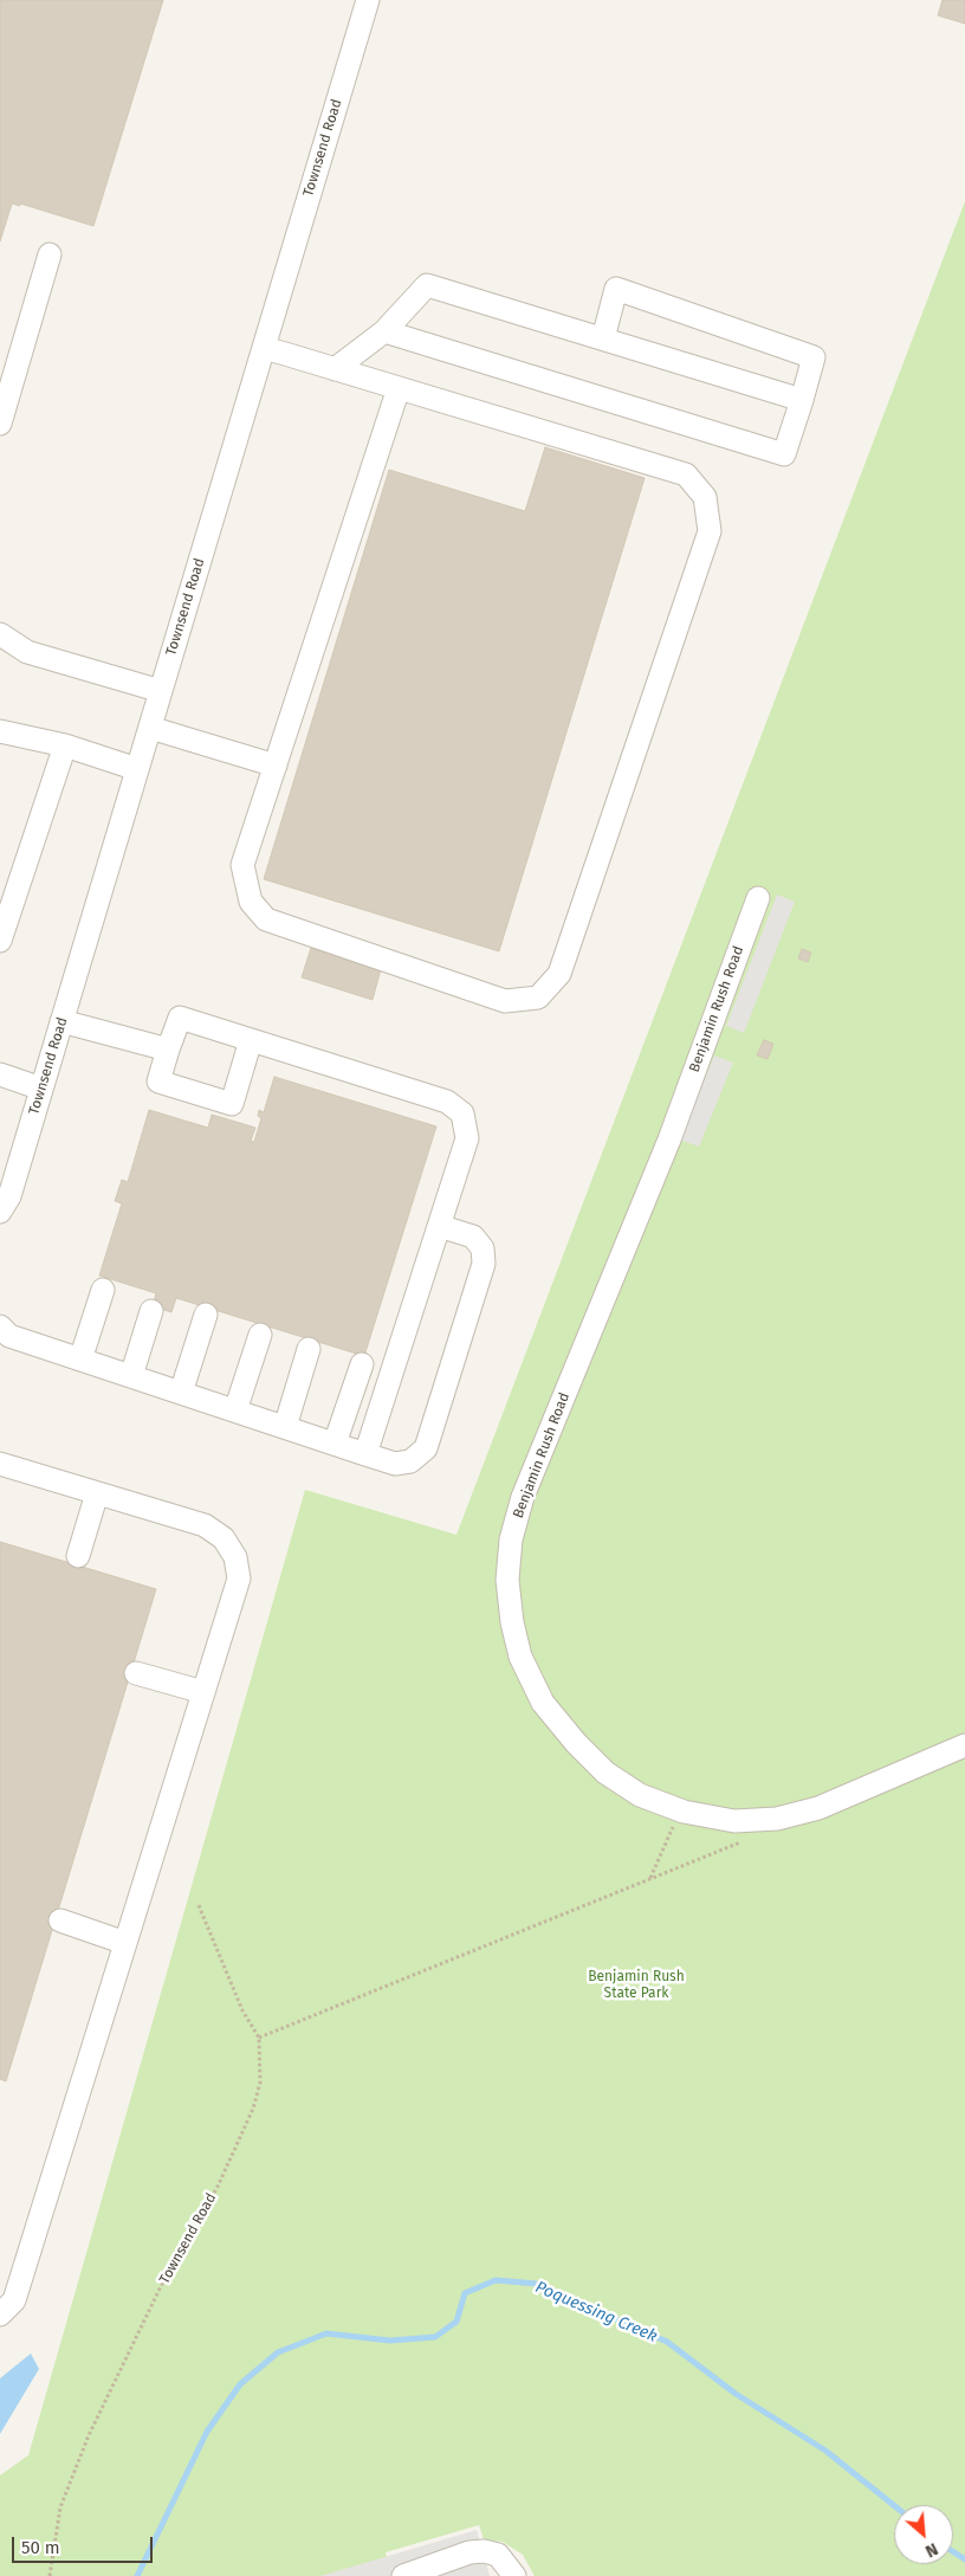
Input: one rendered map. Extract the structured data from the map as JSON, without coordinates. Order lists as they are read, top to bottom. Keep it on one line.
{"streets":{"street":["Townsend Road","Benjamin Rush Road"]},"water":["Poquessing Creek"],"parks":["Benjamin Rush State Park"],"scale_bar":"50 m","north":"bottom right"}
